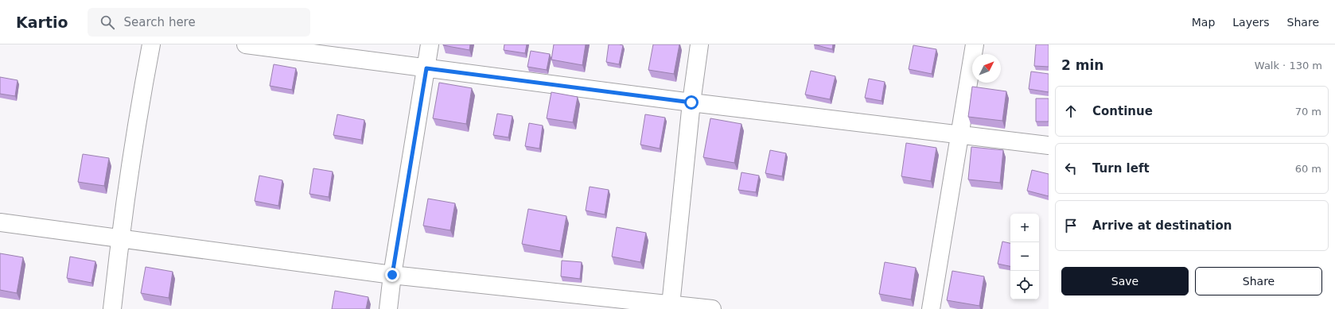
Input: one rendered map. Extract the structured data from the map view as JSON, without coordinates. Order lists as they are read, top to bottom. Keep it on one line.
{"north":"top right","page":{"header":"Kartio","search":"Search here","nav":["Map","Layers","Share"],"heading":["2 min","Walk · 130 m"],"list":[["Continue","70 m"],["Turn left","60 m"],"Arrive at destination"],"map_buttons":["+","−"],"buttons":["Save","Share"]}}
